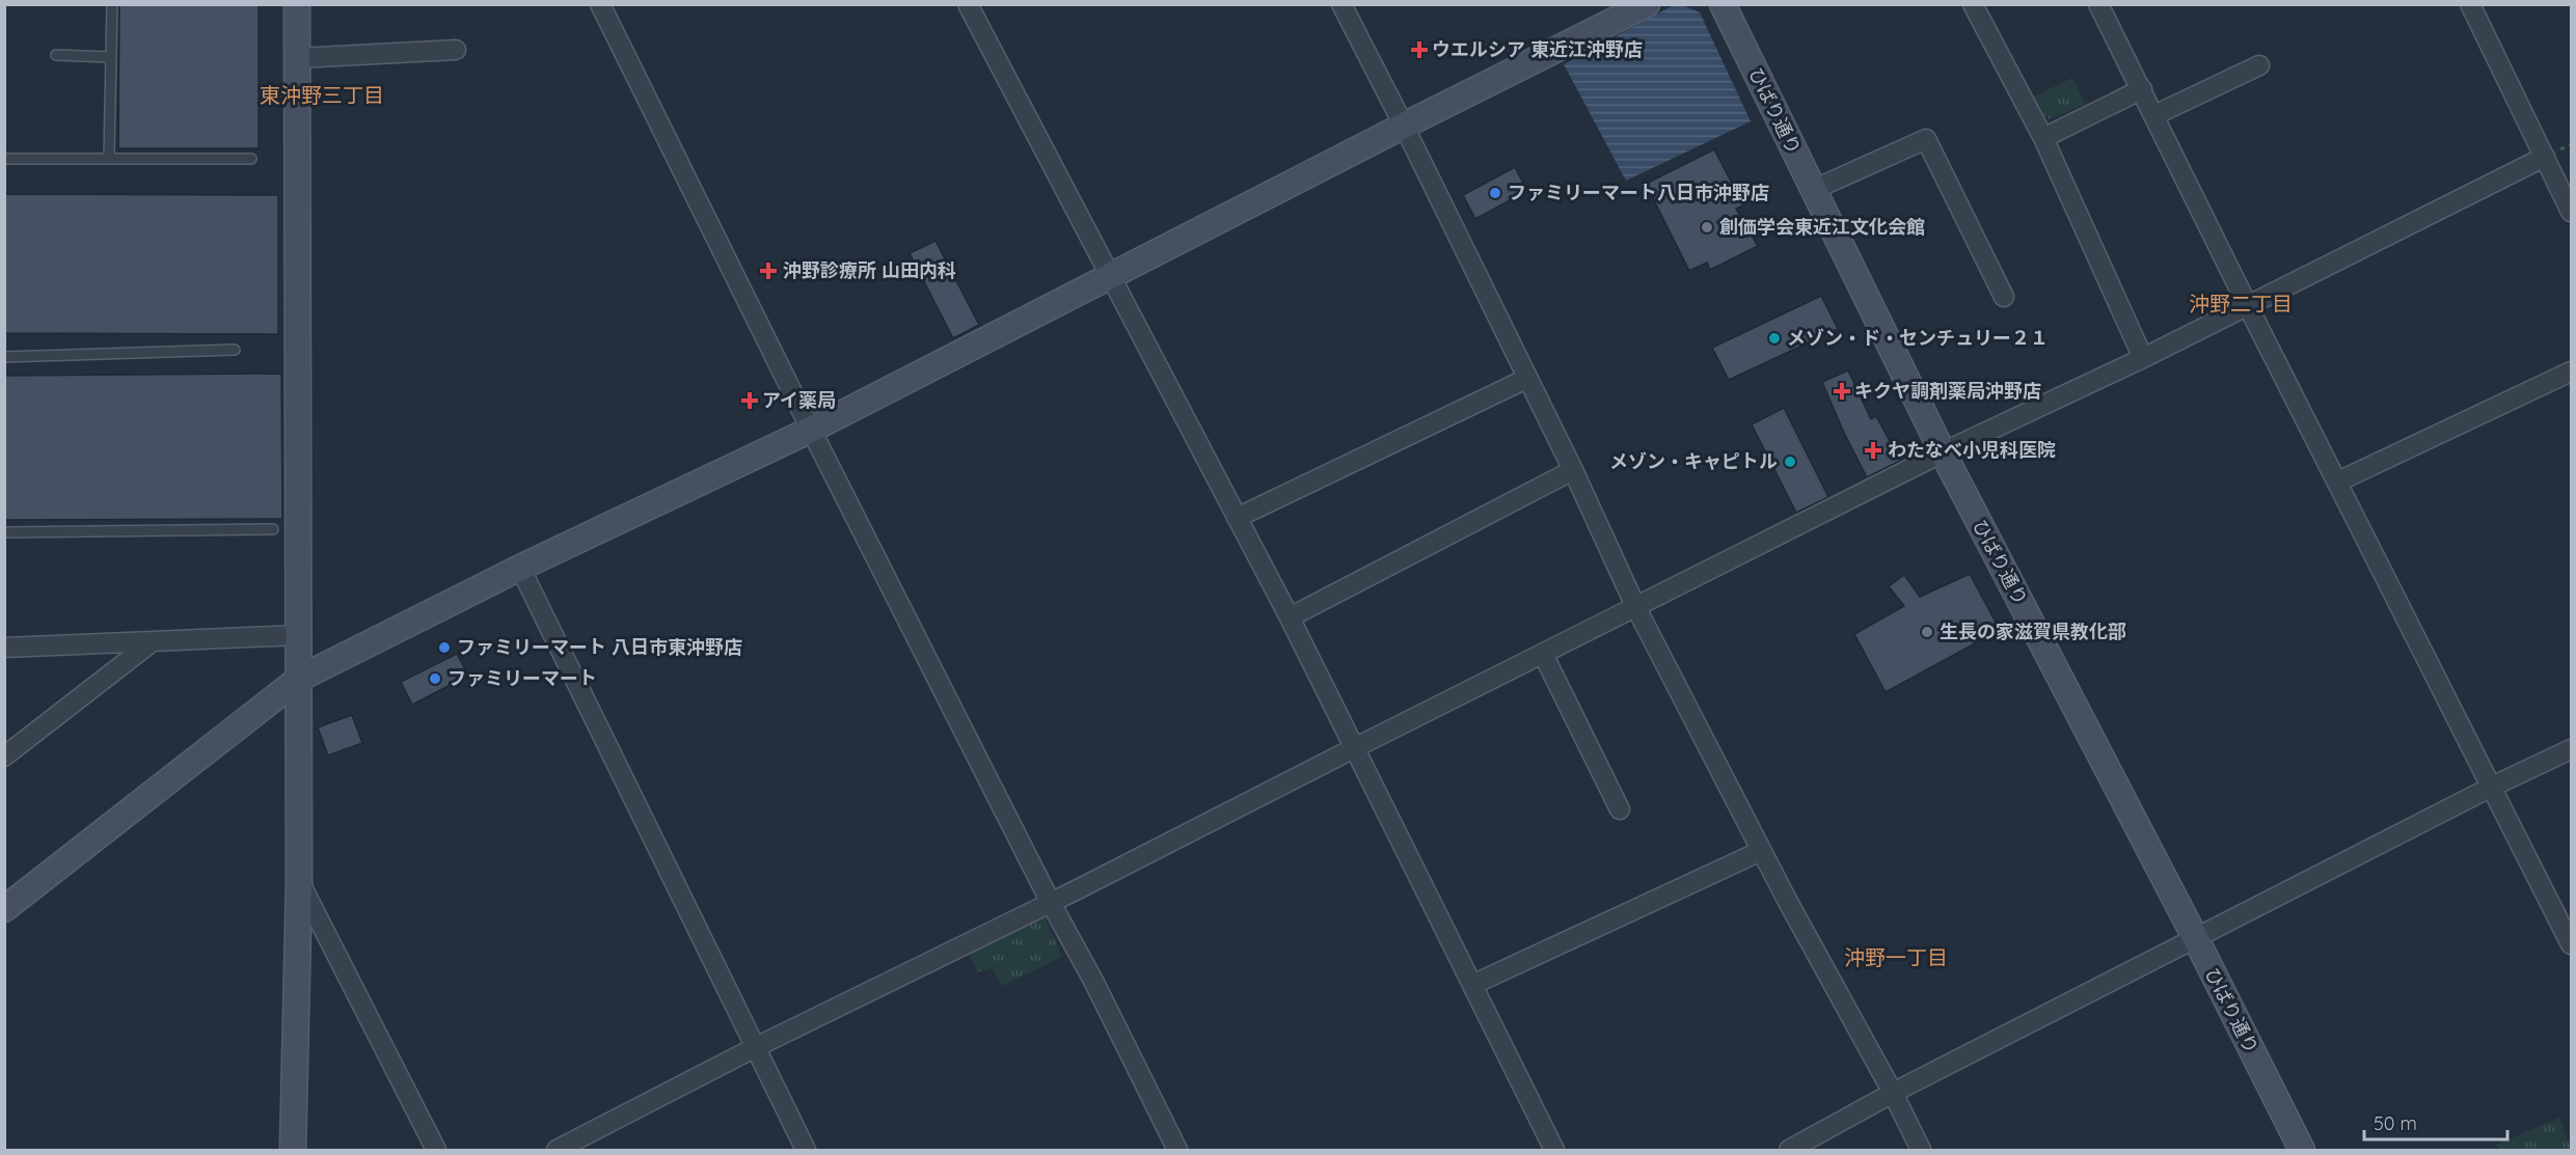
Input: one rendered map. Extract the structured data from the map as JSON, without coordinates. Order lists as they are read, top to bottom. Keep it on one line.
{"streets":{"street":["ひばり通り"]},"districts":["東沖野三丁目","沖野二丁目","沖野一丁目"],"places":{"health":["ウエルシア 東近江沖野店","沖野診療所 山田内科","キクヤ調剤薬局沖野店","アイ薬局","わたなべ小児科医院"],"other":["ファミリーマート八日市沖野店","創価学会東近江文化会館","メゾン・ド・センチュリー２１","メゾン・キャピトル","生長の家滋賀県教化部","ファミリーマート 八日市東沖野店","ファミリーマート"]},"scale_bar":"50 m"}
